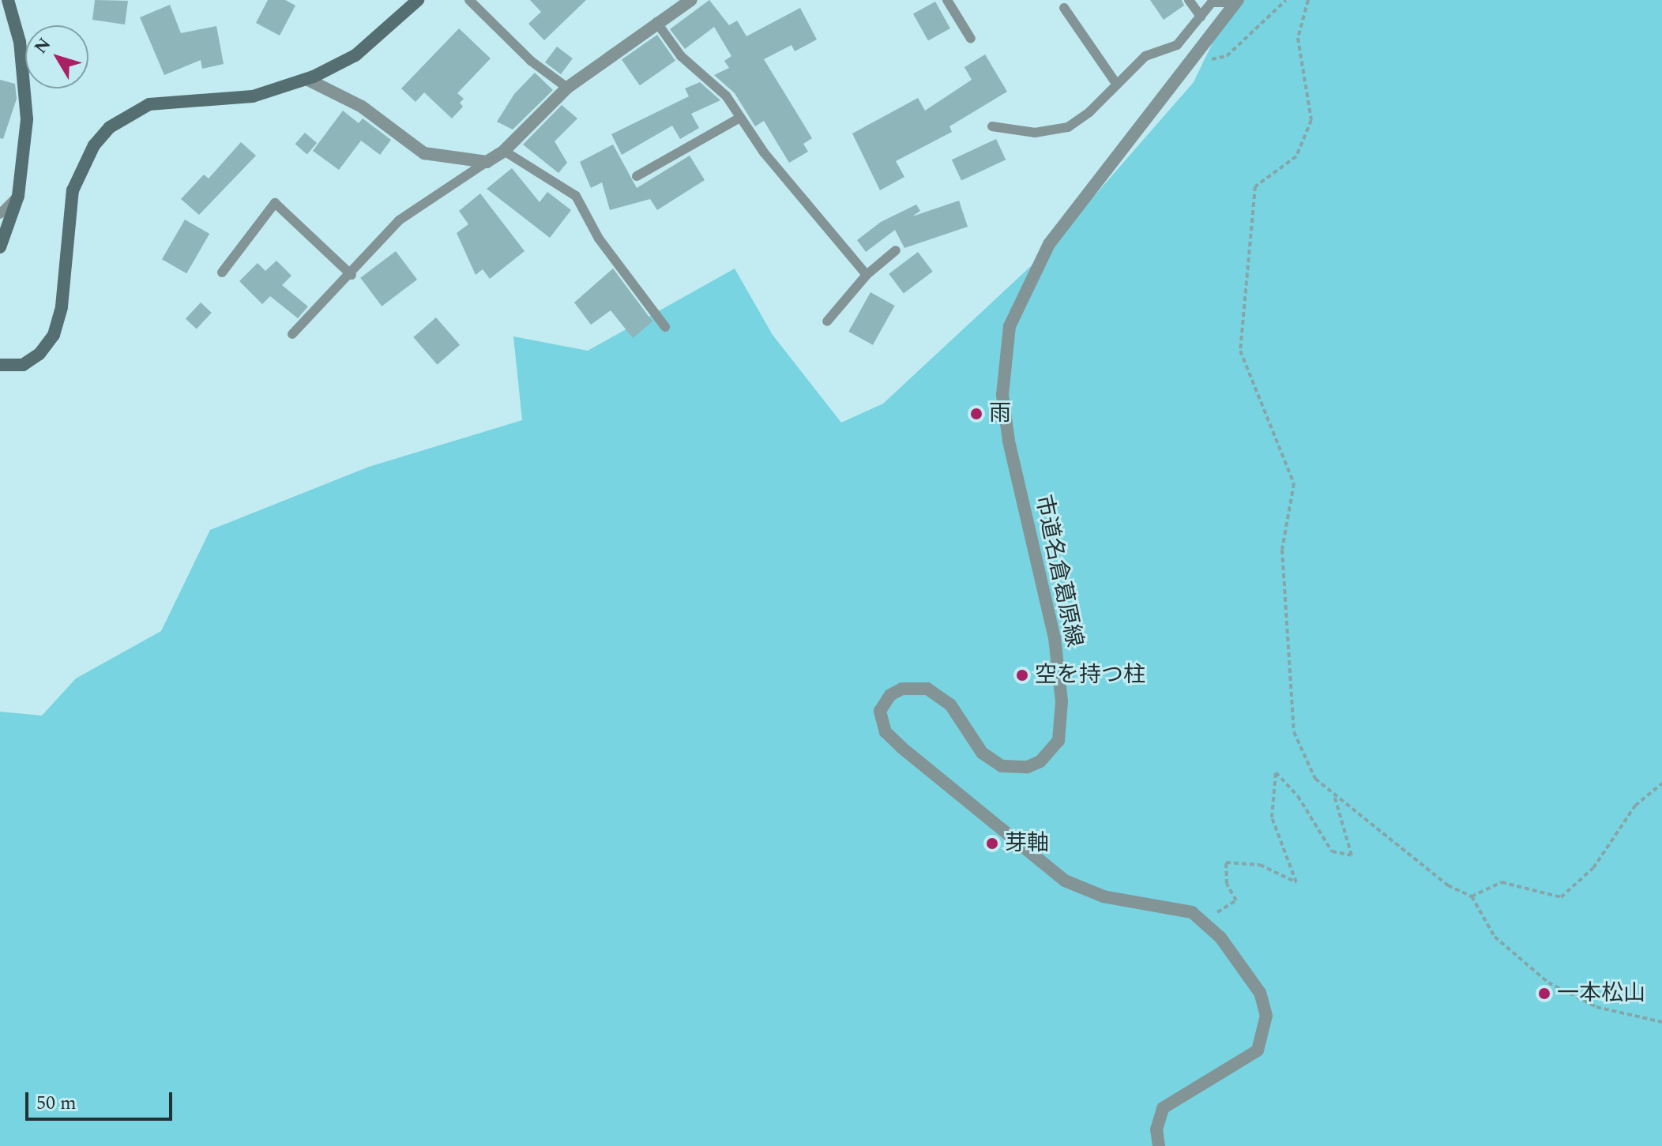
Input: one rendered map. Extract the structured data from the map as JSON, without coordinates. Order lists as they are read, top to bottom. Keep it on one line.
{"streets":{"street":["市道名倉葛原線"]},"places":["雨","空を持つ柱","芽軸","一本松山"],"scale_bar":"50 m","north":"top left"}
